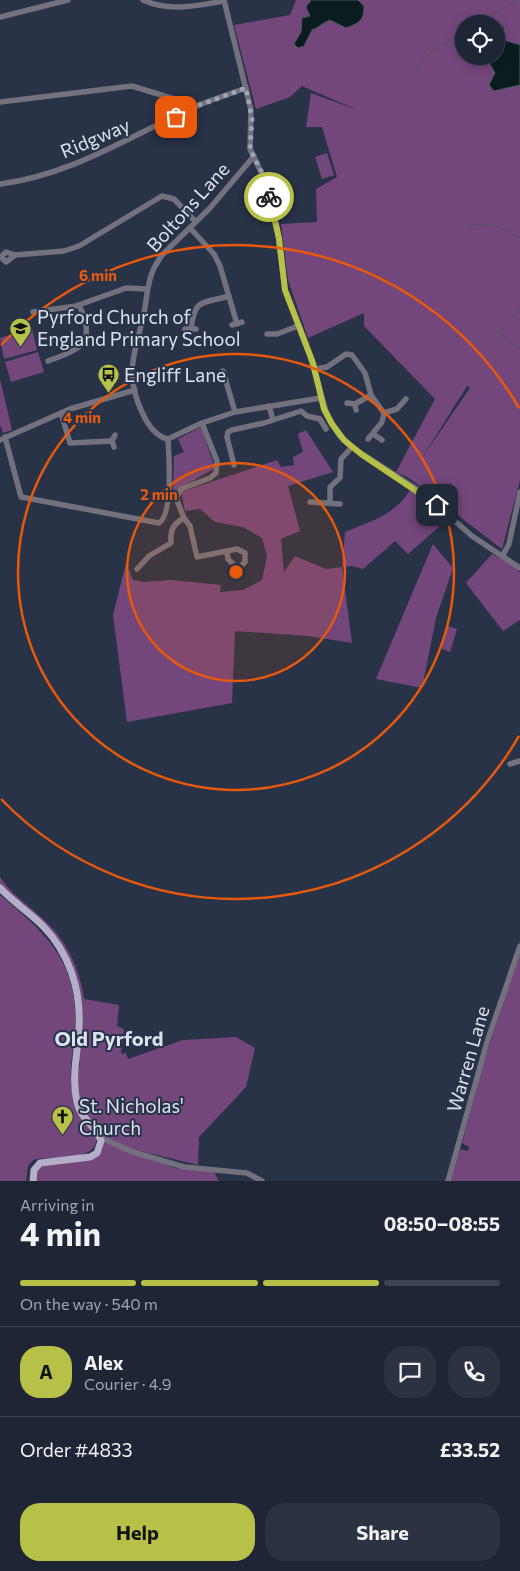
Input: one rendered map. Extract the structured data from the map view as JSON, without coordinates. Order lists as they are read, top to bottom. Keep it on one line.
{"streets":{"street":["Ridgway","Boltons Lane","Warren Lane"]},"districts":["Old Pyrford"],"places":{"school or university":["Pyrford Church of England Primary School"],"bus stop":["Engliff Lane"],"church":["St. Nicholas' Church"]},"page":{"heading":["4 min","Arriving in","08:50–08:55"],"panel":["Alex","Courier · 4.9","Order #4833","£33.52"],"bar":"On the way · 540 m","round":"A","buttons":["Help","Share"]},"rings":["6 min","4 min","2 min"]}
